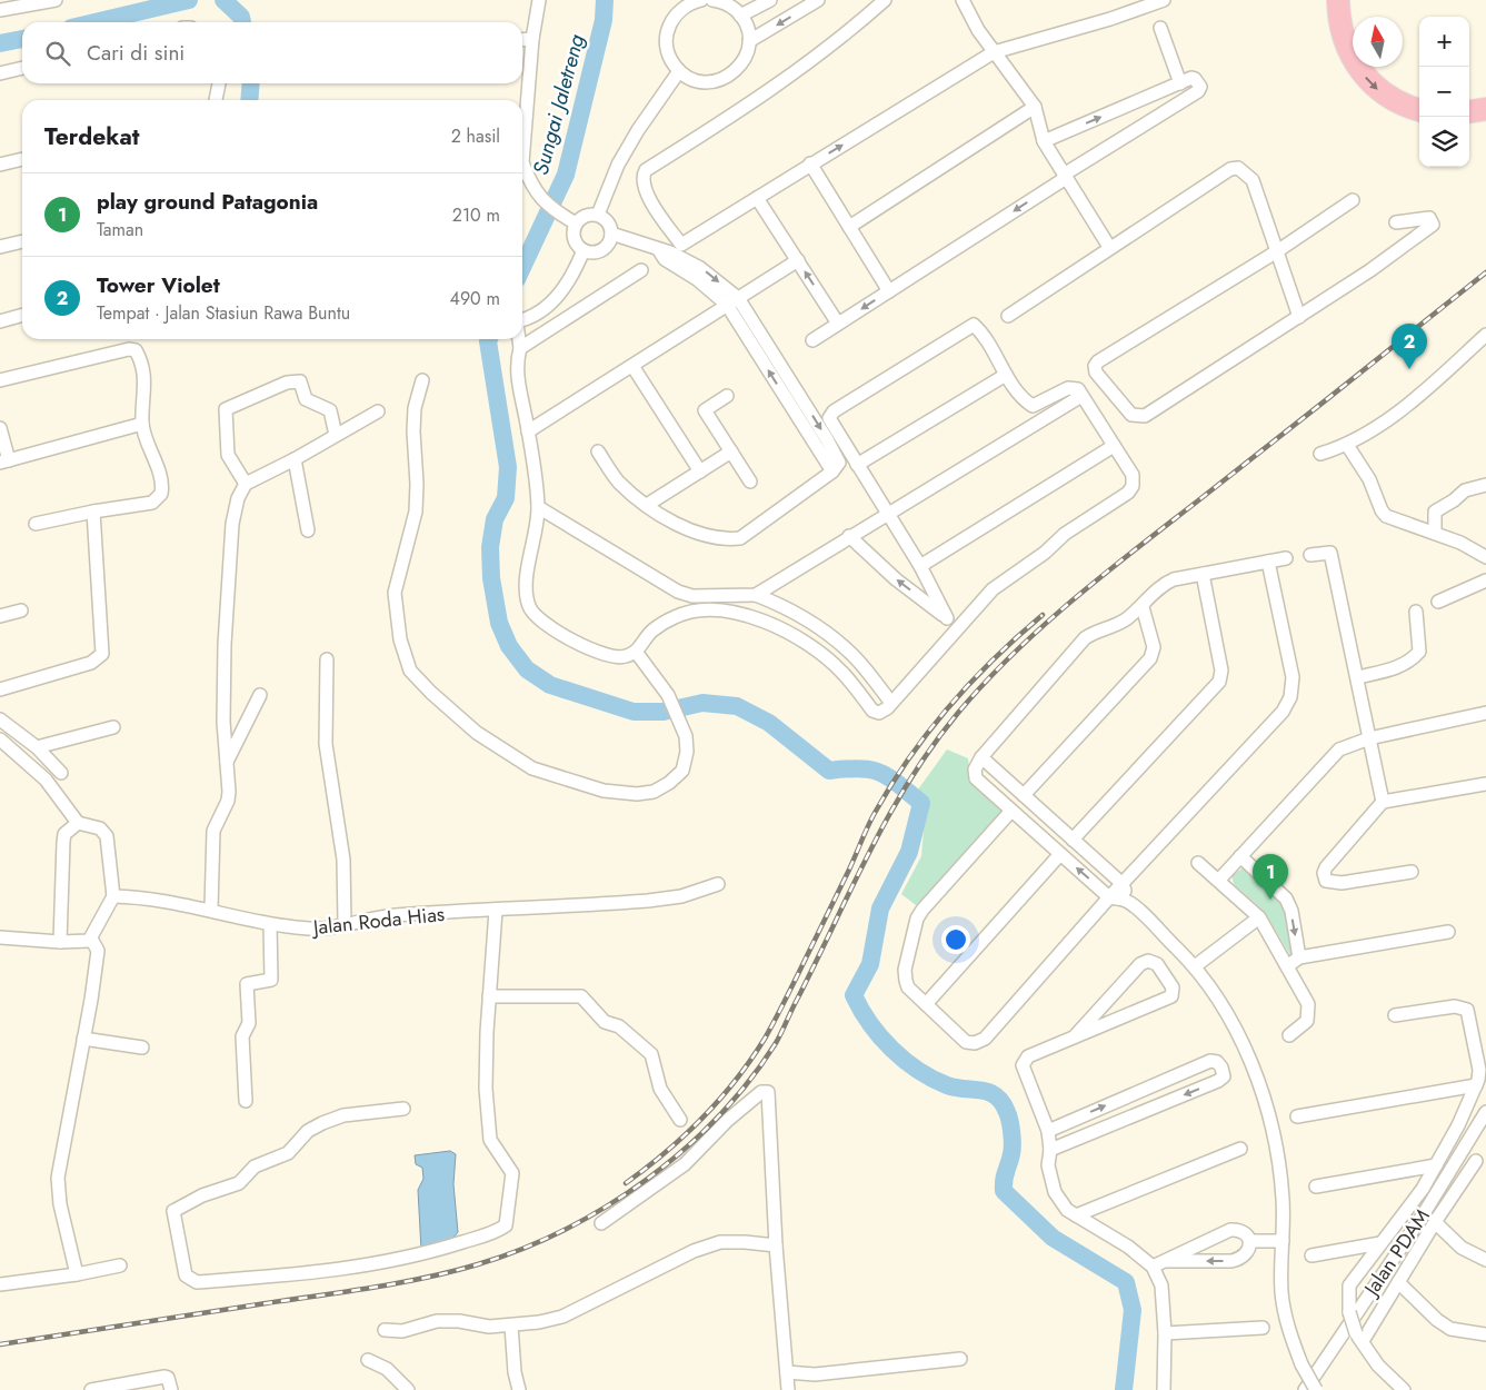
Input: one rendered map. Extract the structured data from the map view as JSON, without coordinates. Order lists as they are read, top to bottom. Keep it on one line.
{"streets":{"street":["Jalan Roda Hias","Jalan PDAM"]},"water":["Sungai Jaletreng"],"north":"top","page":{"map_buttons":["+","−"],"search":"Cari di sini","heading":["Terdekat","2 hasil"],"list":[{"mark":"1","name":"play ground Patagonia","note":"Taman","value":"210 m"},{"mark":"2","name":"Tower Violet","note":"Tempat · Jalan Stasiun Rawa Buntu","value":"490 m"}],"pins":["2","1"]}}
